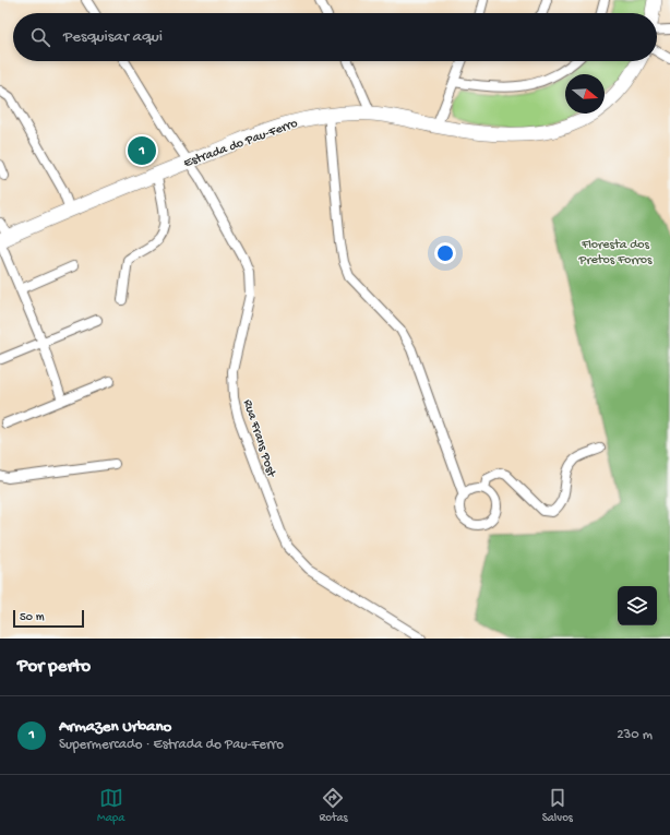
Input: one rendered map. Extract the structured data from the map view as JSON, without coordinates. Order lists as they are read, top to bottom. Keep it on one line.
{"streets":{"main road":["Estrada do Pau-Ferro"],"street":["Rua Frans Post"]},"crossings":[["Estrada do Pau-Ferro","Rua Frans Post"]],"parks":["Floresta dos Pretos Forros"],"scale_bar":"50 m","north":"right","page":{"search":"Pesquisar aqui","pins":"1","scale":"50 m","heading":"Por perto","list":[{"mark":"1","name":"Armazen Urbano","note":"Supermercado · Estrada do Pau-Ferro","value":"230 m"}],"nav":["Mapa","Rotas","Salvos"]}}
